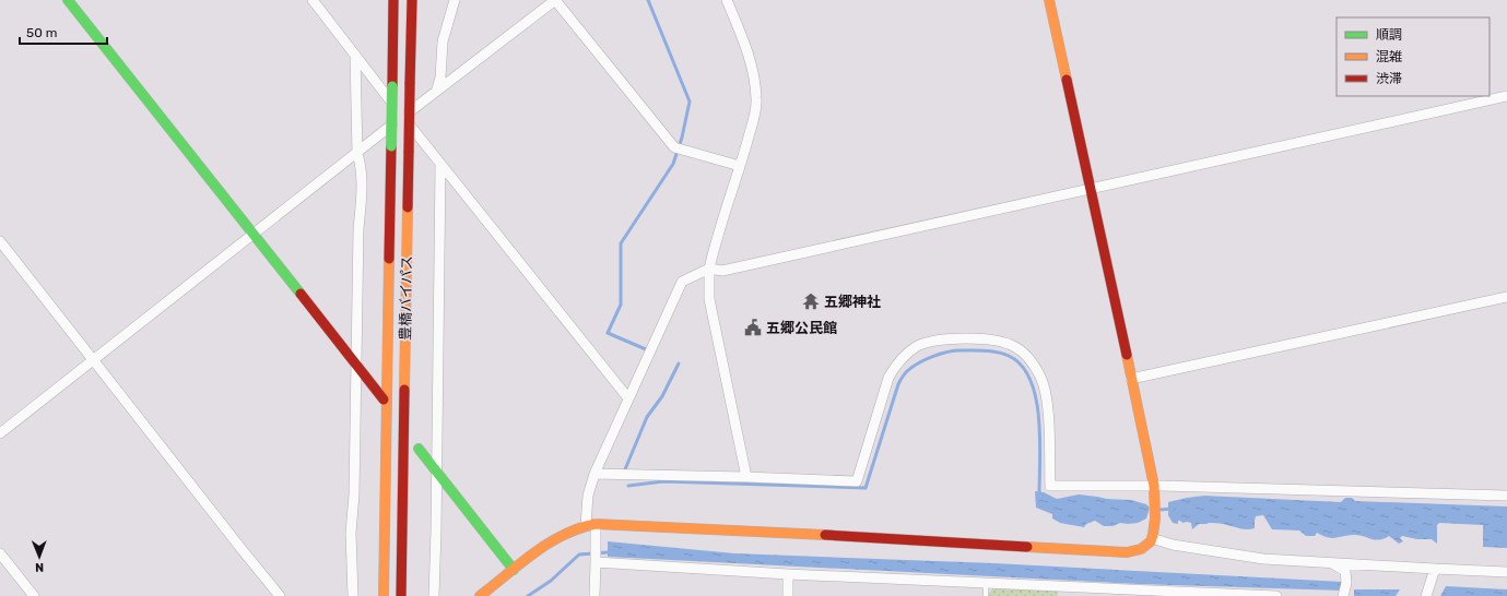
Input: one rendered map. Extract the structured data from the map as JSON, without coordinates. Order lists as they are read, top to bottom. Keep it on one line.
{"streets":{"main road":["豊橋バイパス"]},"places":{"temple":["五郷神社"],"public building":["五郷公民館"]},"legend":["順調","混雑","渋滞"],"scale_bar":"50 m","north":"bottom"}
